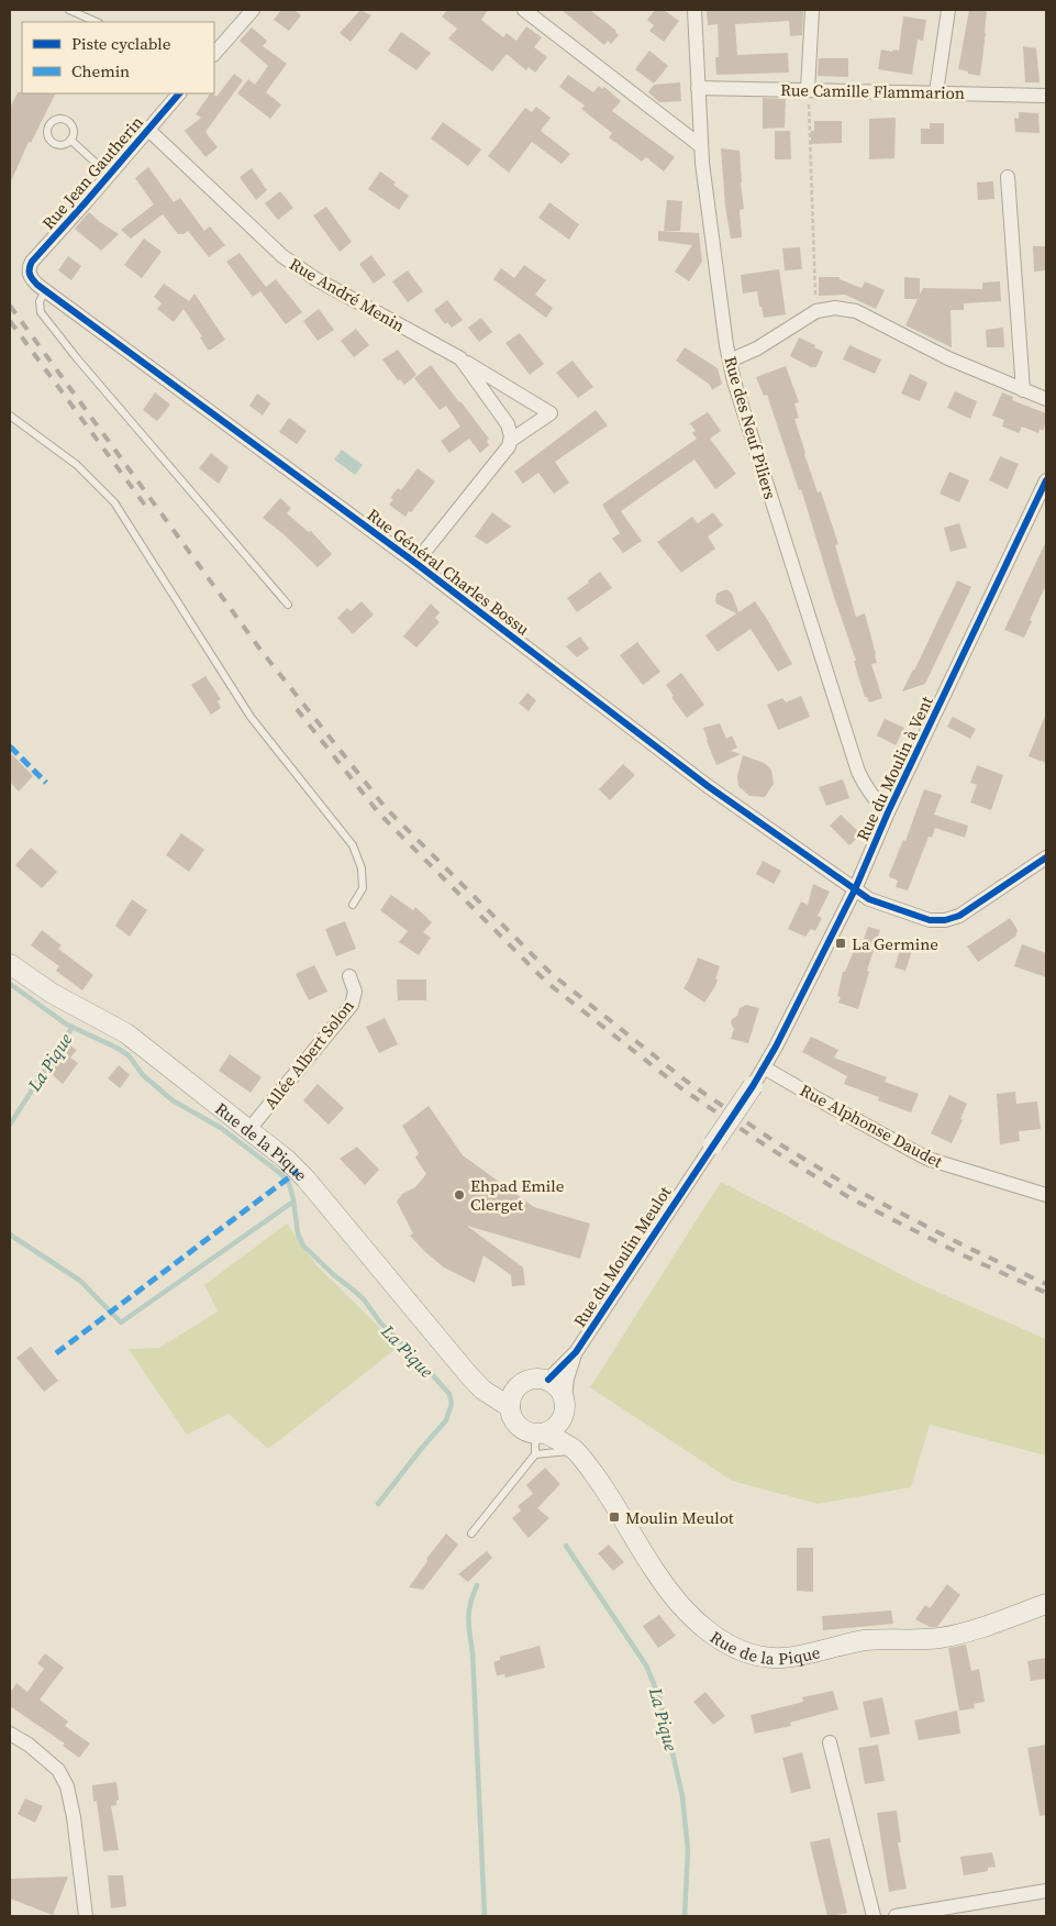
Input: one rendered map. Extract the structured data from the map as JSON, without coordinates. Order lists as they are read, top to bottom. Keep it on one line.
{"streets":{"street":["Rue Camille Flammarion","Rue Jean Gautherin","Rue André Menin","Rue des Neuf Piliers","Rue Général Charles Bossu","Rue du Moulin à Vent","Allée Albert Solon","Rue Alphonse Daudet","Rue de la Pique","Rue du Moulin Meulot"]},"crossings":[["Rue Camille Flammarion","Rue des Neuf Piliers"],["Rue Jean Gautherin","Rue André Menin"],["Rue Jean Gautherin","Rue Général Charles Bossu"],["Rue André Menin","Rue Général Charles Bossu"],["Rue des Neuf Piliers","Rue du Moulin à Vent"],["Rue Général Charles Bossu","Rue du Moulin à Vent"],["Rue du Moulin à Vent","Rue Alphonse Daudet"],["Allée Albert Solon","Rue de la Pique"],["Rue de la Pique","Rue du Moulin Meulot"]],"water":["La Pique"],"places":{"transit":["La Germine","Moulin Meulot"],"other":["Ehpad Emile Clerget"]},"legend":["Piste cyclable","Chemin"]}
